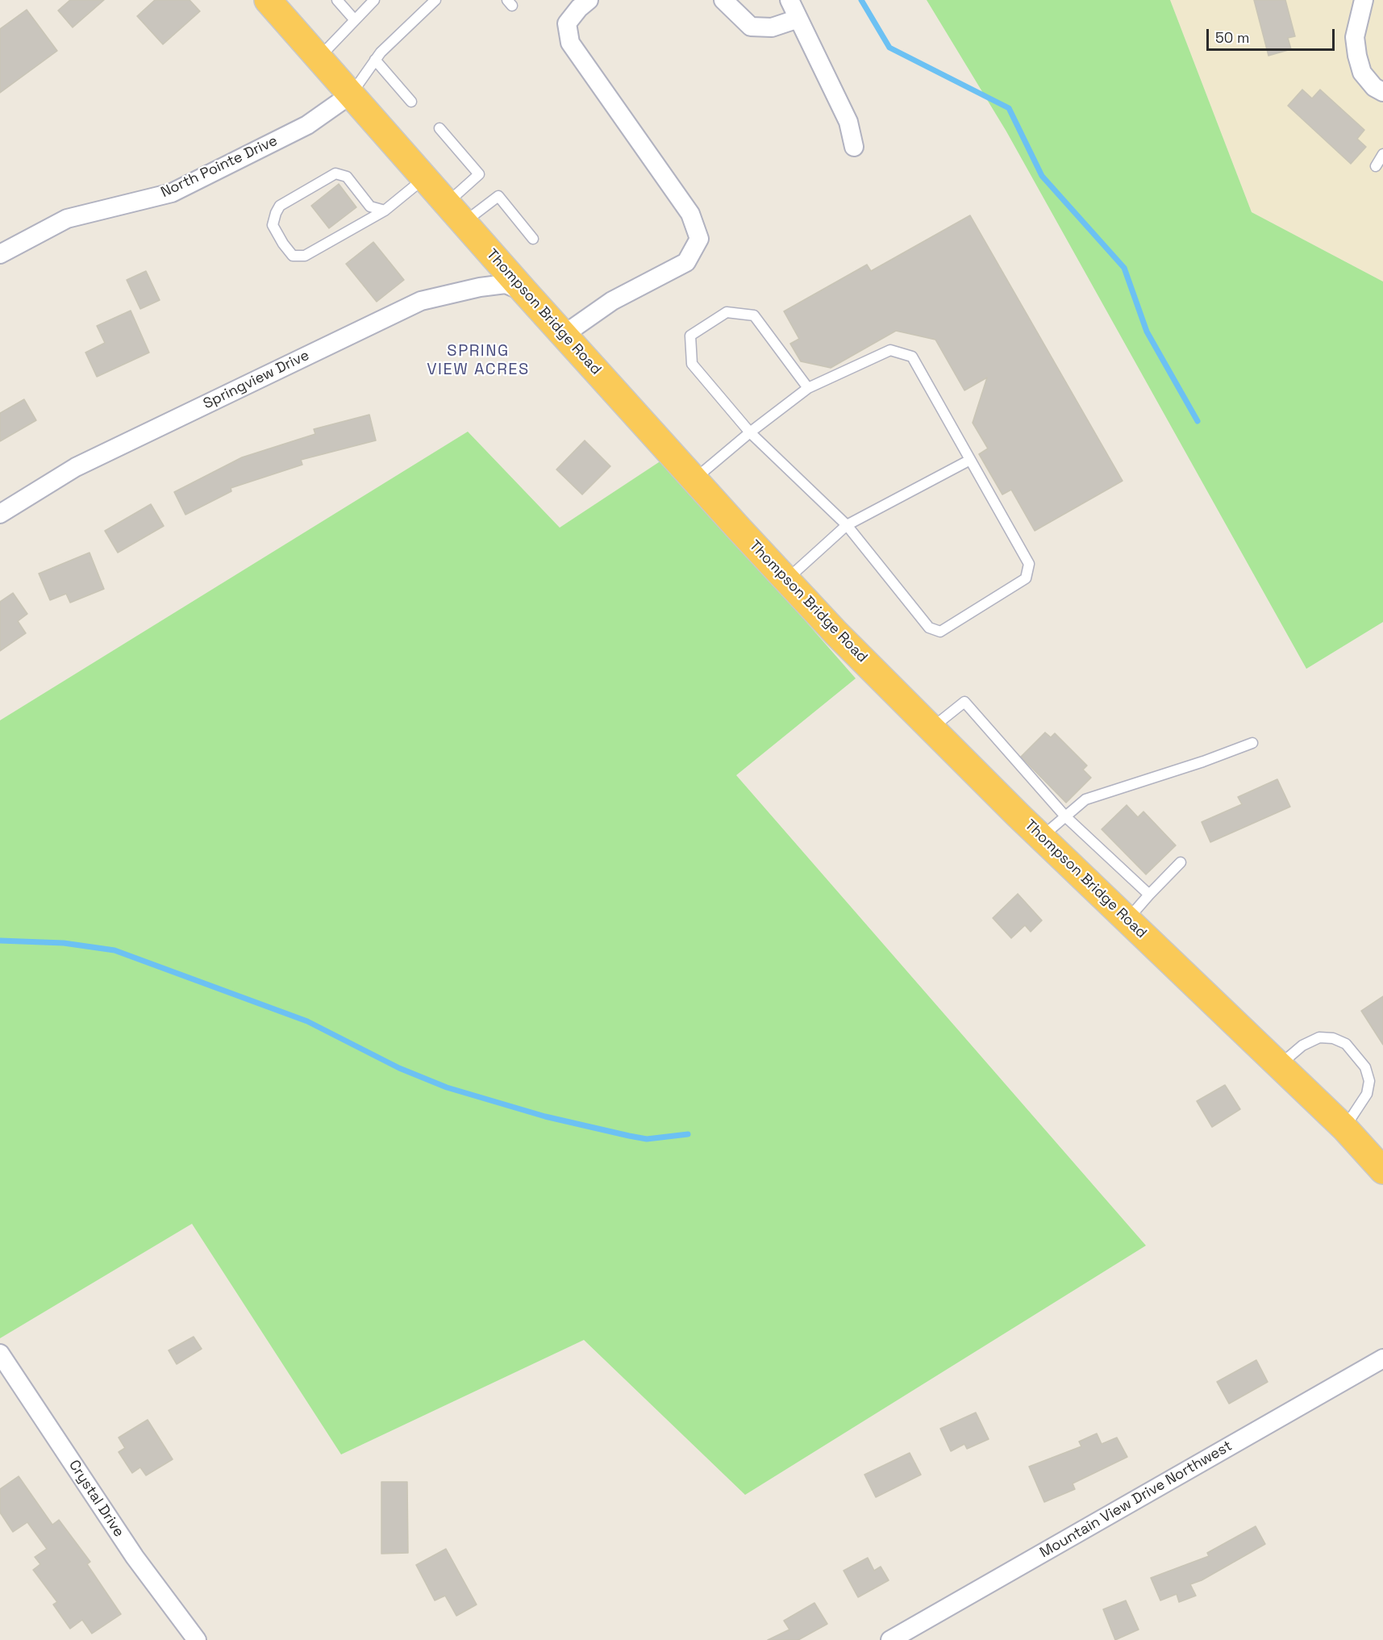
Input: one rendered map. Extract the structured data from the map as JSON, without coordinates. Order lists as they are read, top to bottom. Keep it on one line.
{"streets":{"highway":["Thompson Bridge Road"],"street":["North Pointe Drive","Springview Drive","Crystal Drive","Mountain View Drive Northwest"]},"crossings":[["North Pointe Drive","Thompson Bridge Road"],["Thompson Bridge Road","Springview Drive"]],"districts":["SPRING VIEW ACRES"],"scale_bar":"50 m"}
